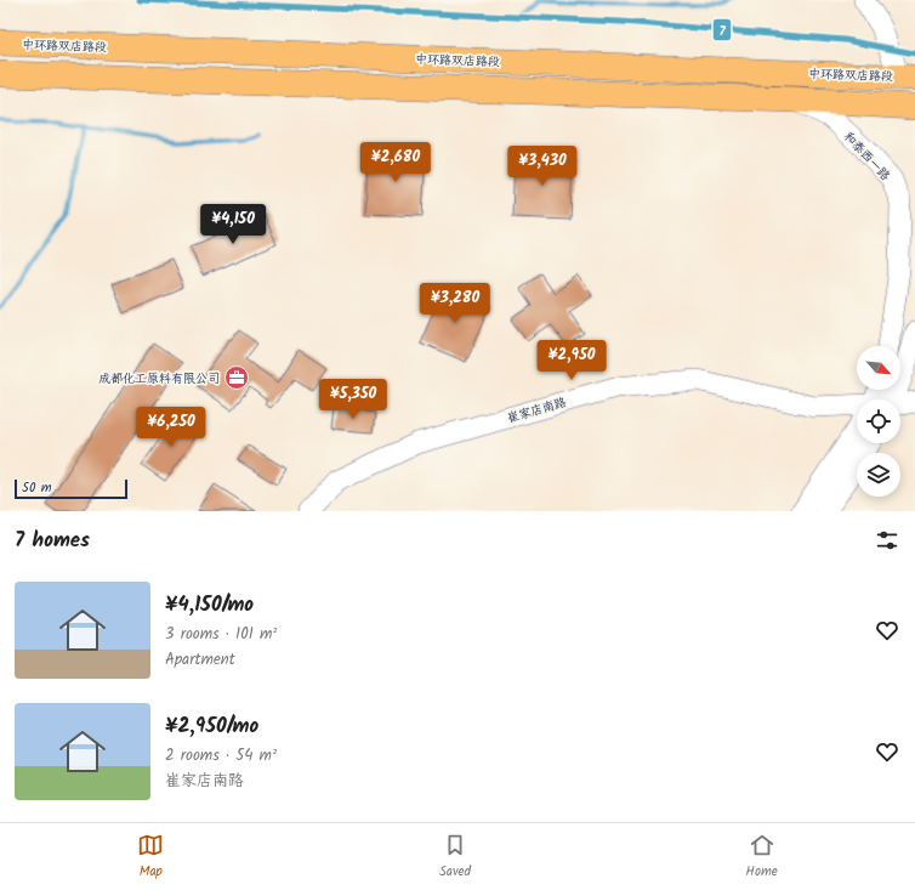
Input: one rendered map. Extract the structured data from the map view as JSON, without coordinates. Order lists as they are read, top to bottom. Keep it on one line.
{"streets":{"main road":["中环路双店路段"],"street":["和泰西一路","崔家店南路"]},"places":{"office":["成都化工原料有限公司"]},"lines":["metro line 7"],"scale_bar":"50 m","north":"bottom right","page":{"price":["¥2,680","¥3,430","¥4,150","¥3,280","¥2,950","¥5,350","¥6,250"],"scale":"50 m","heading":"7 homes","list":[{"name":"¥4,150/mo","note":"3 rooms · 101 m² · Apartment"},{"name":"¥2,950/mo","note":"2 rooms · 54 m² · 崔家店南路"}],"tabs":["Map","Saved","Home"]}}
